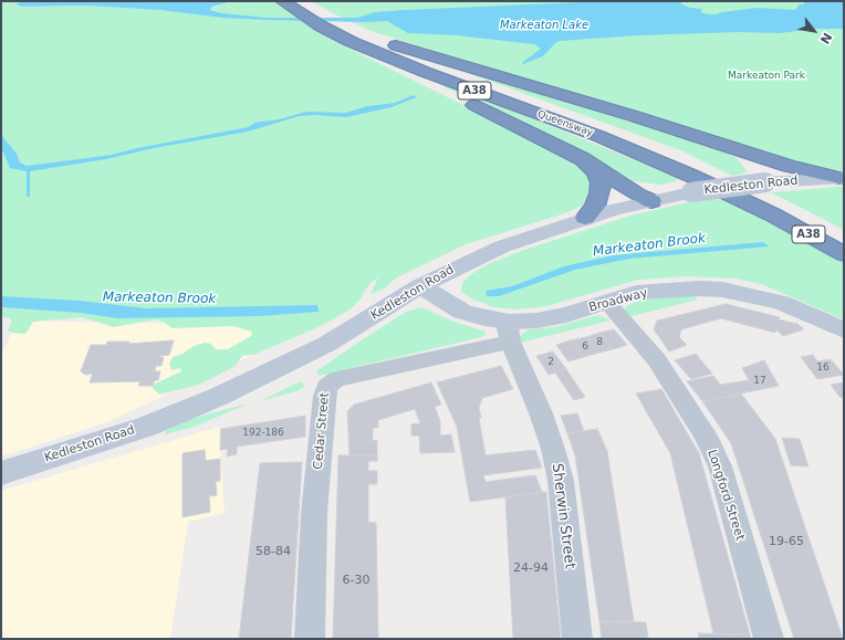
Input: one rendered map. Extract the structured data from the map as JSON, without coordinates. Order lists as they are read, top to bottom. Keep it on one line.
{"streets":{"highway":["A38","Queensway"],"street":["Kedleston Road","Broadway","Cedar Street","Longford Street","Sherwin Street"]},"crossings":[["Kedleston Road","Broadway"],["Broadway","Cedar Street"],["Broadway","Longford Street"],["Broadway","Sherwin Street"],["Cedar Street","Sherwin Street"]],"water":["Markeaton Lake","Markeaton Brook"],"parks":["Markeaton Park"],"house_numbers":["8","6","2","16","17","192-186","19-65","58-84","24-94","6-30"],"north":"bottom right"}
